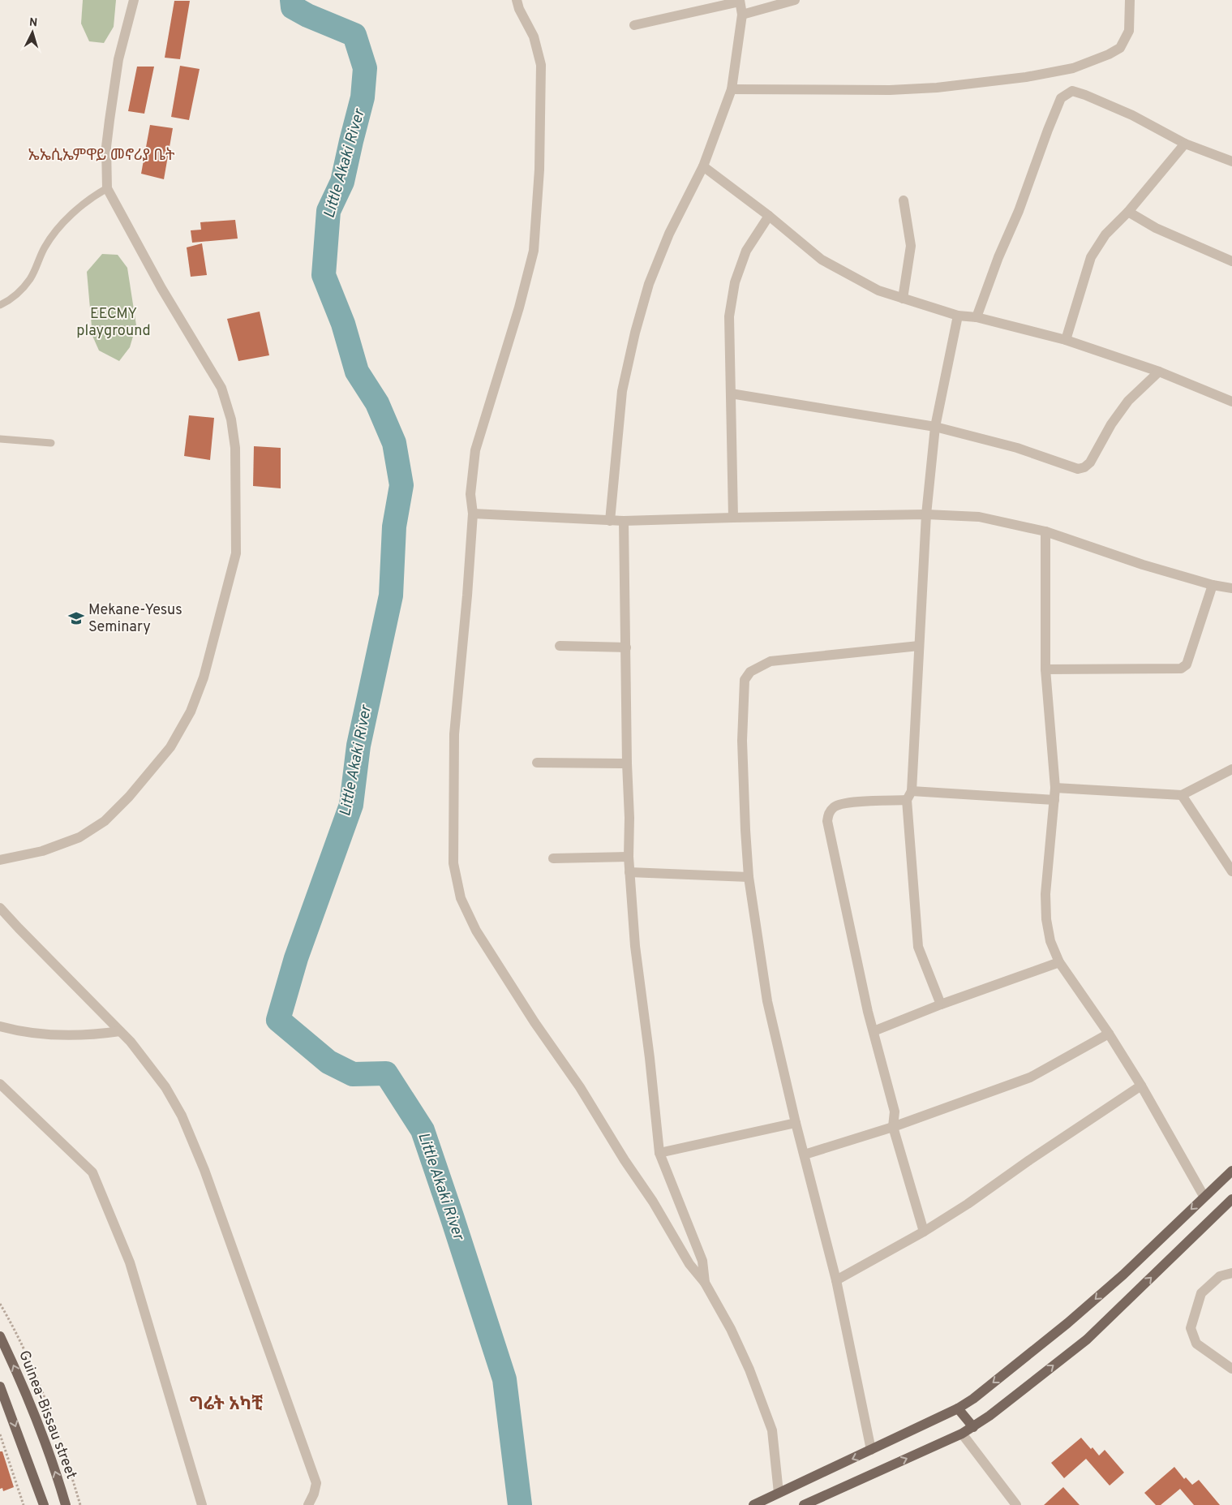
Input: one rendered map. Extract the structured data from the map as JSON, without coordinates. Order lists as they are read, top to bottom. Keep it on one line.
{"streets":{"main road":["Guinea-Bissau street"]},"districts":["ኤኤሲኤምዋይ መኖሪያ ቤት","ግሬት አካቺ"],"water":["Little Akaki River"],"parks":["EECMY playground"],"places":{"school or university":["Mekane-Yesus Seminary"]},"north":"top"}
